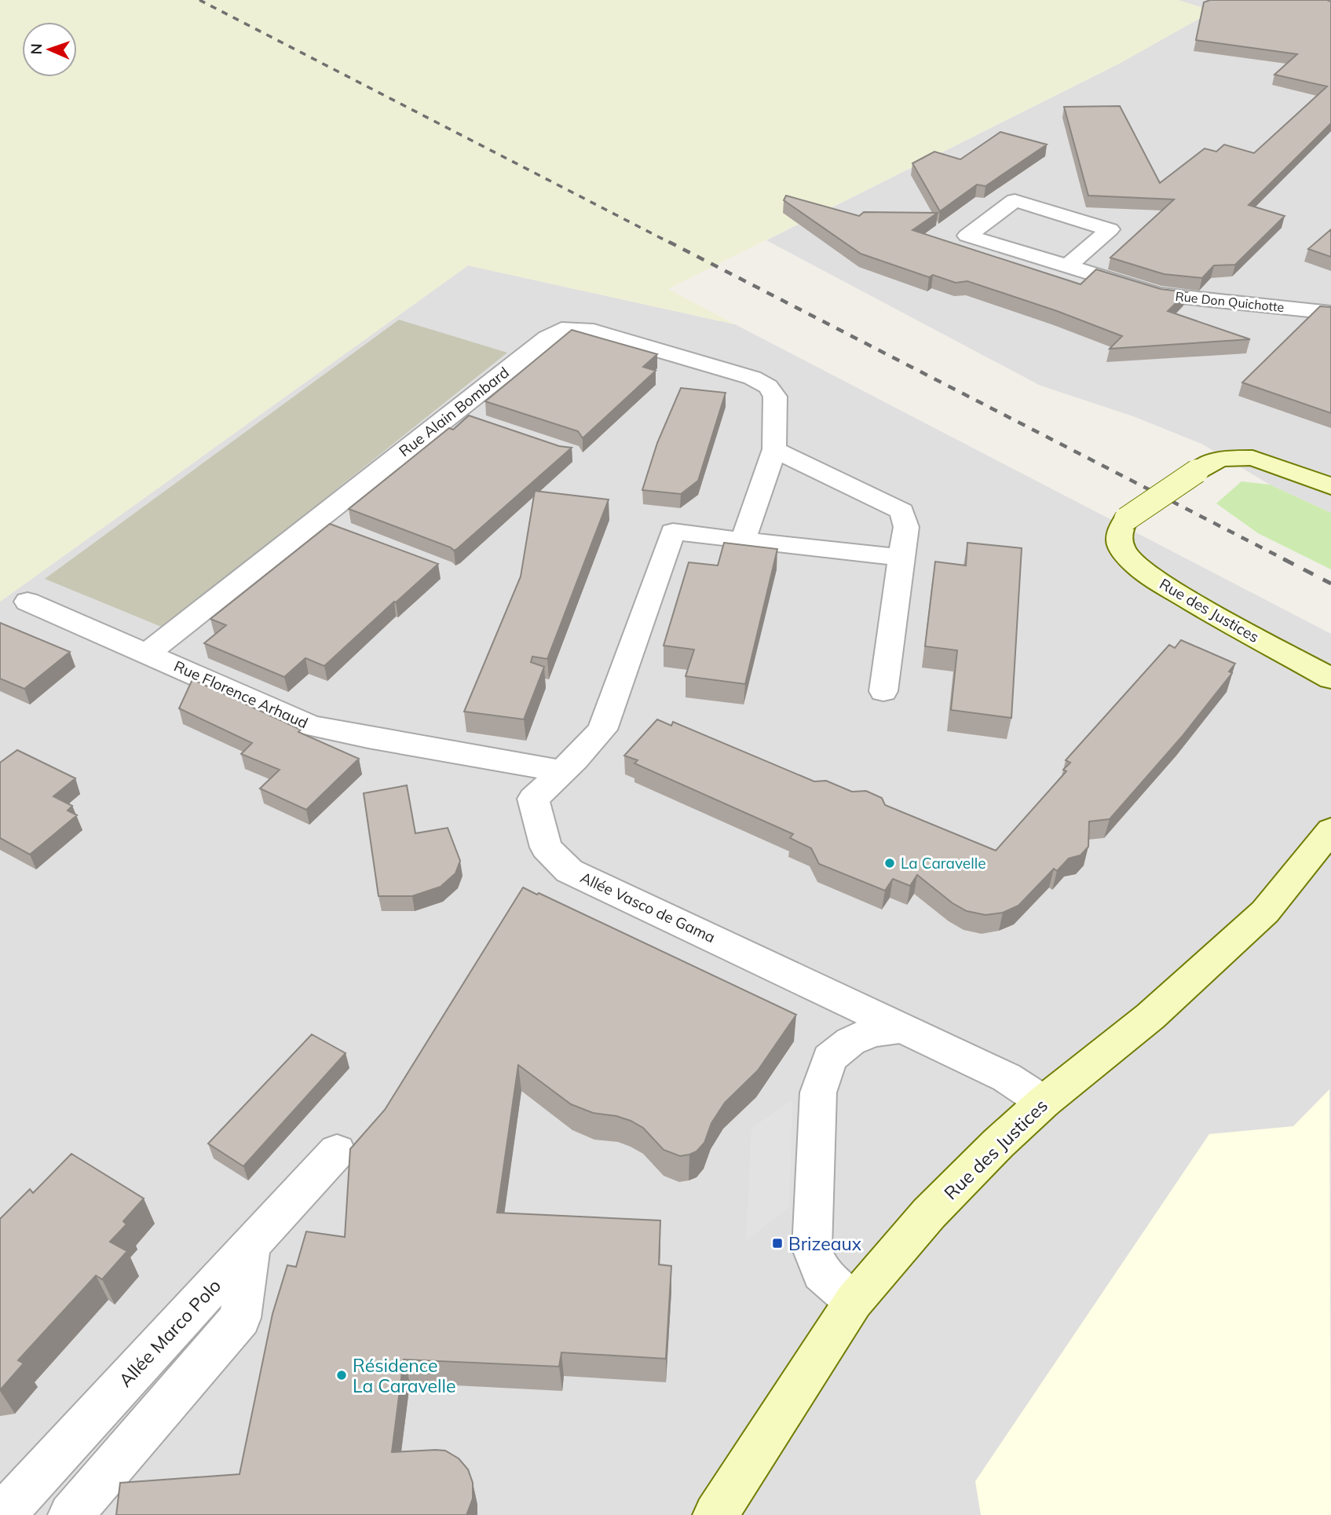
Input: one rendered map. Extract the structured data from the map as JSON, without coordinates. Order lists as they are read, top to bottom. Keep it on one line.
{"streets":{"street":["Rue Don Quichotte","Rue Alain Bombard","Rue des Justices","Rue Florence Arhaud","Allée Vasco de Gama","Allée Marco Polo"]},"crossings":[["Rue Alain Bombard","Rue Florence Arhaud"],["Rue des Justices","Allée Vasco de Gama"],["Rue Florence Arhaud","Allée Vasco de Gama"]],"places":{"other":["La Caravelle","Résidence La Caravelle"],"transit":["Brizeaux"]},"north":"left"}
